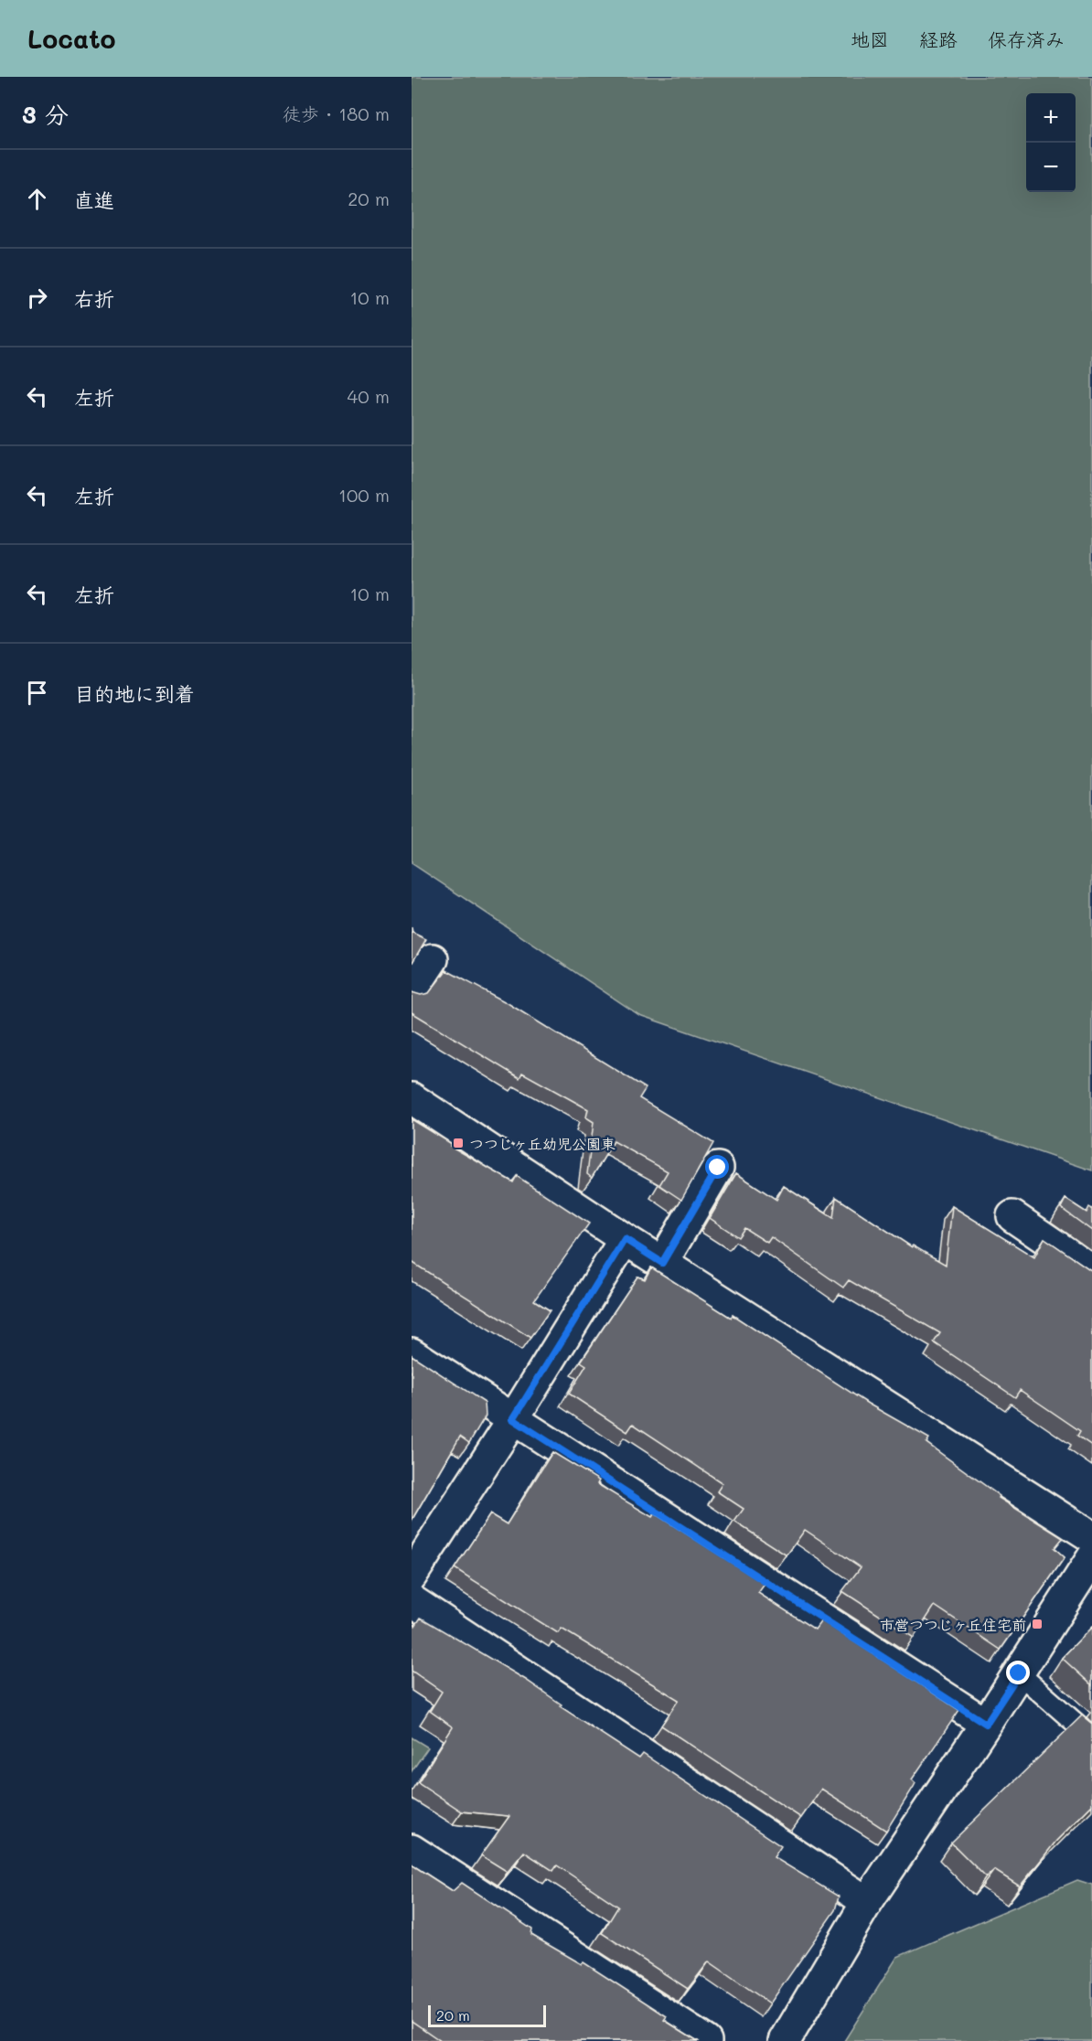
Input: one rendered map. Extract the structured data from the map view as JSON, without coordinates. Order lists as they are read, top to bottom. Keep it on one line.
{"places":{"transit":["つつじヶ丘幼児公園東","市営つつじヶ丘住宅前"]},"scale_bar":"20 m","page":{"header":"Locato","nav":["地図","経路","保存済み"],"heading":["3 分","徒歩 · 180 m"],"map_buttons":["+","−"],"list":[["直進","20 m"],["右折","10 m"],["左折","40 m"],["左折","100 m"],["左折","10 m"],"目的地に到着"],"scale":"20 m"}}
